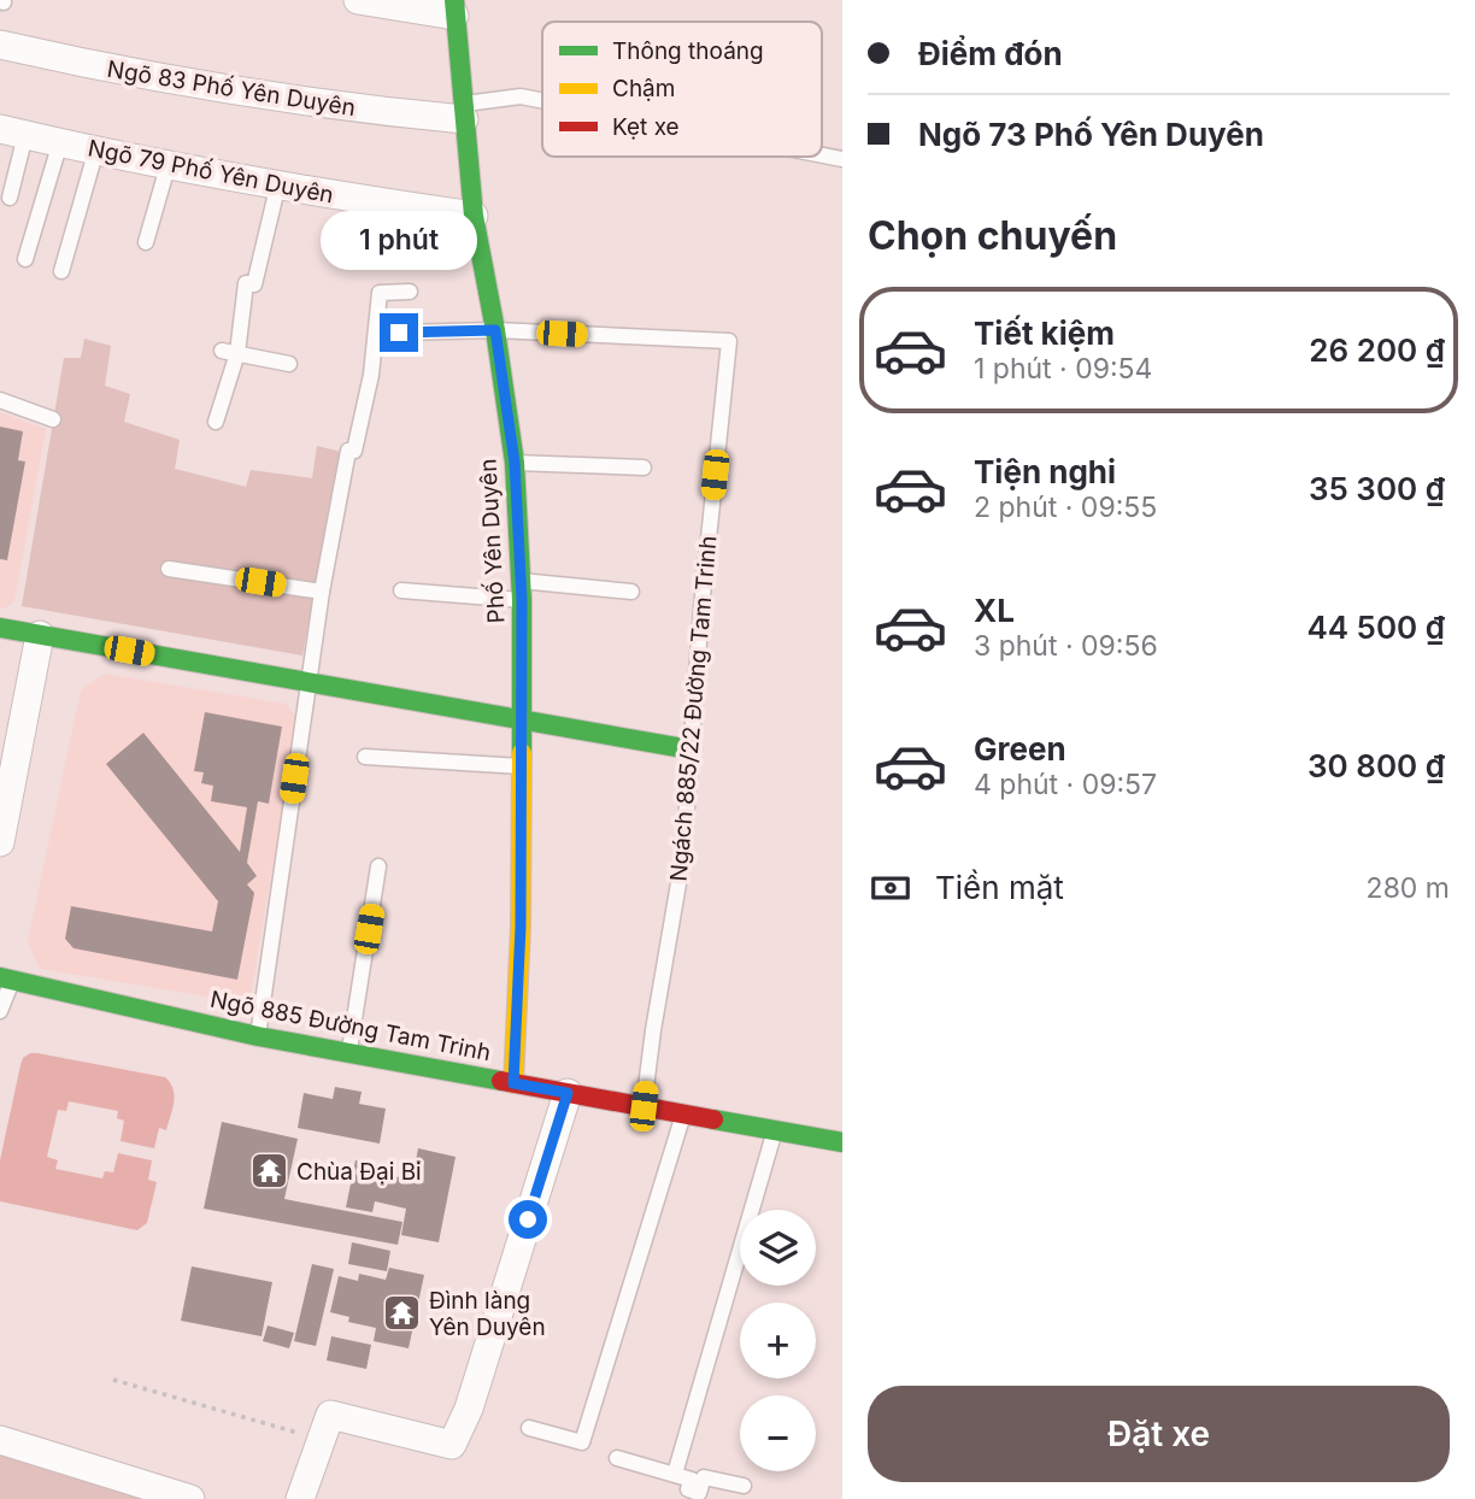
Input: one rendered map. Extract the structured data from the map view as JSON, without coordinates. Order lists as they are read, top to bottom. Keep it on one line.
{"streets":{"street":["Ngõ 83 Phố Yên Duyên","Ngõ 79 Phố Yên Duyên","Phố Yên Duyên","Ngõ 885 Đường Tam Trinh"],"lane":["Ngách 885/22 Đường Tam Trinh"]},"crossings":[["Ngõ 83 Phố Yên Duyên","Phố Yên Duyên"],["Ngõ 79 Phố Yên Duyên","Phố Yên Duyên"],["Phố Yên Duyên","Ngách 885/22 Đường Tam Trinh"],["Phố Yên Duyên","Ngõ 885 Đường Tam Trinh"],["Ngách 885/22 Đường Tam Trinh","Ngõ 885 Đường Tam Trinh"]],"places":{"temple":["Chùa Đại Bi","Đình làng Yên Duyên"]},"legend":["Thông thoáng","Chậm","Kẹt xe"],"page":{"banner":["Điểm đón","Ngõ 73 Phố Yên Duyên"],"heading":"Chọn chuyến","bubble":"1 phút","list":[{"name":"Tiết kiệm","note":"1 phút · 09:54","value":"26 200 ₫"},{"name":"Tiện nghi","note":"2 phút · 09:55","value":"35 300 ₫"},{"name":"XL","note":"3 phút · 09:56","value":"44 500 ₫"},{"name":"Green","note":"4 phút · 09:57","value":"30 800 ₫"}],"pay":["Tiền mặt","280 m"],"map_buttons":["+","−"],"buttons":"Đặt xe"}}
